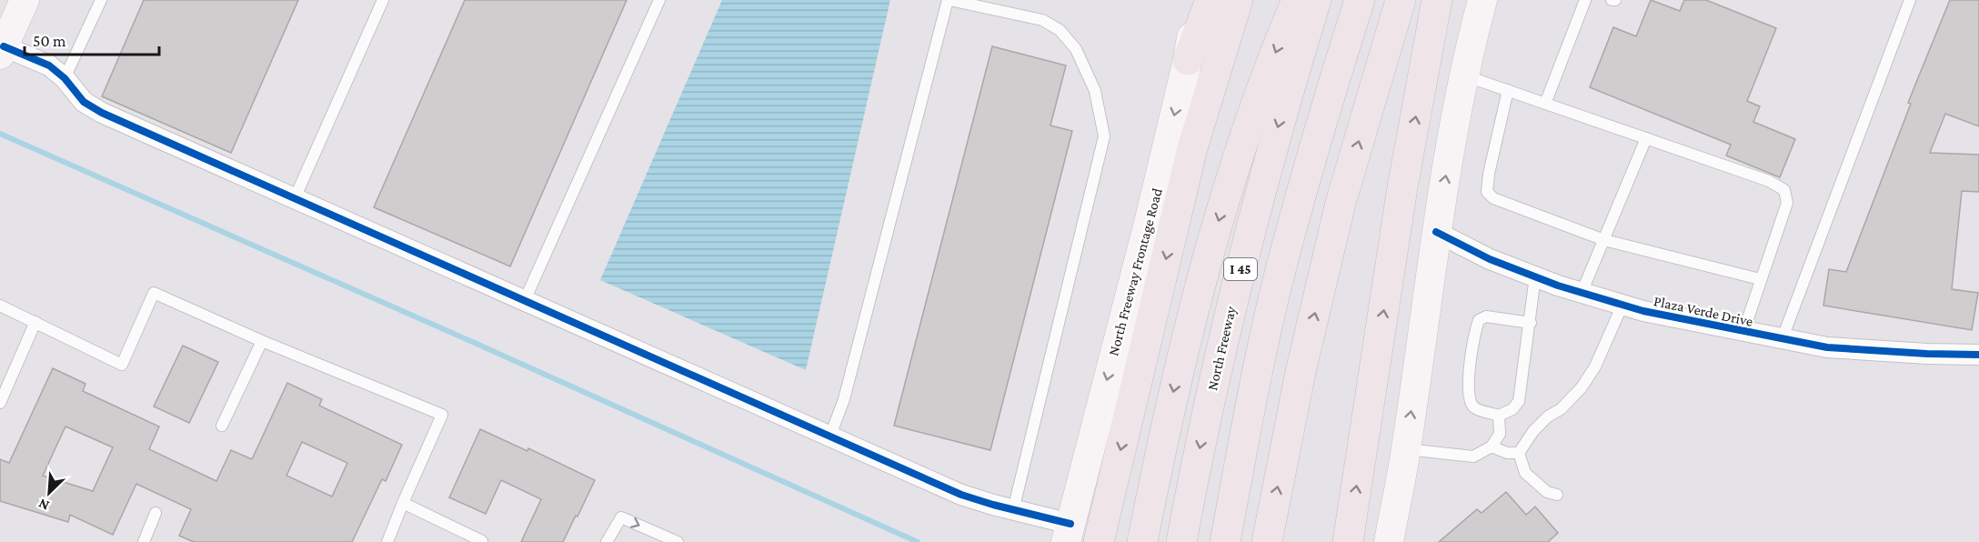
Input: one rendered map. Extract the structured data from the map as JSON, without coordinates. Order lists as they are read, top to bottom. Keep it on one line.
{"streets":{"highway":["I 45","North Freeway"],"main road":["North Freeway Frontage Road"],"street":["Plaza Verde Drive"]},"one_way":["North Freeway Frontage Road"],"scale_bar":"50 m","north":"bottom left"}
